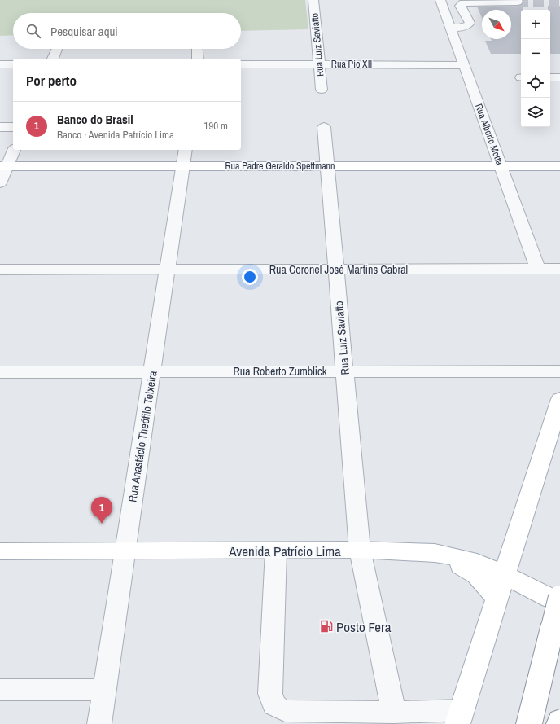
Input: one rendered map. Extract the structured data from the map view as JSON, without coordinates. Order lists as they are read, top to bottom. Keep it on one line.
{"streets":{"main road":["Rua Padre Geraldo Spettmann","Avenida Patrício Lima"],"street":["Rua Luiz Saviatto","Rua Pio XII","Rua Alberto Motta","Rua Coronel José Martins Cabral","Rua Roberto Zumblick","Rua Anastácio Theófilo Teixeira"]},"crossings":[["Rua Luiz Saviatto","Rua Pio XII"],["Rua Luiz Saviatto","Rua Padre Geraldo Spettmann"],["Rua Luiz Saviatto","Rua Coronel José Martins Cabral"],["Rua Luiz Saviatto","Rua Roberto Zumblick"],["Rua Luiz Saviatto","Avenida Patrício Lima"],["Rua Pio XII","Rua Alberto Motta"],["Rua Alberto Motta","Rua Padre Geraldo Spettmann"],["Rua Alberto Motta","Rua Coronel José Martins Cabral"],["Rua Padre Geraldo Spettmann","Rua Anastácio Theófilo Teixeira"],["Rua Coronel José Martins Cabral","Rua Anastácio Theófilo Teixeira"],["Rua Roberto Zumblick","Rua Anastácio Theófilo Teixeira"],["Rua Anastácio Theófilo Teixeira","Avenida Patrício Lima"]],"places":{"fuel station":["Posto Fera"]},"north":"bottom right","page":{"map_buttons":["+","−"],"search":"Pesquisar aqui","heading":"Por perto","list":[{"mark":"1","name":"Banco do Brasil","note":"Banco · Avenida Patrício Lima","value":"190 m"}],"pins":"1"}}
